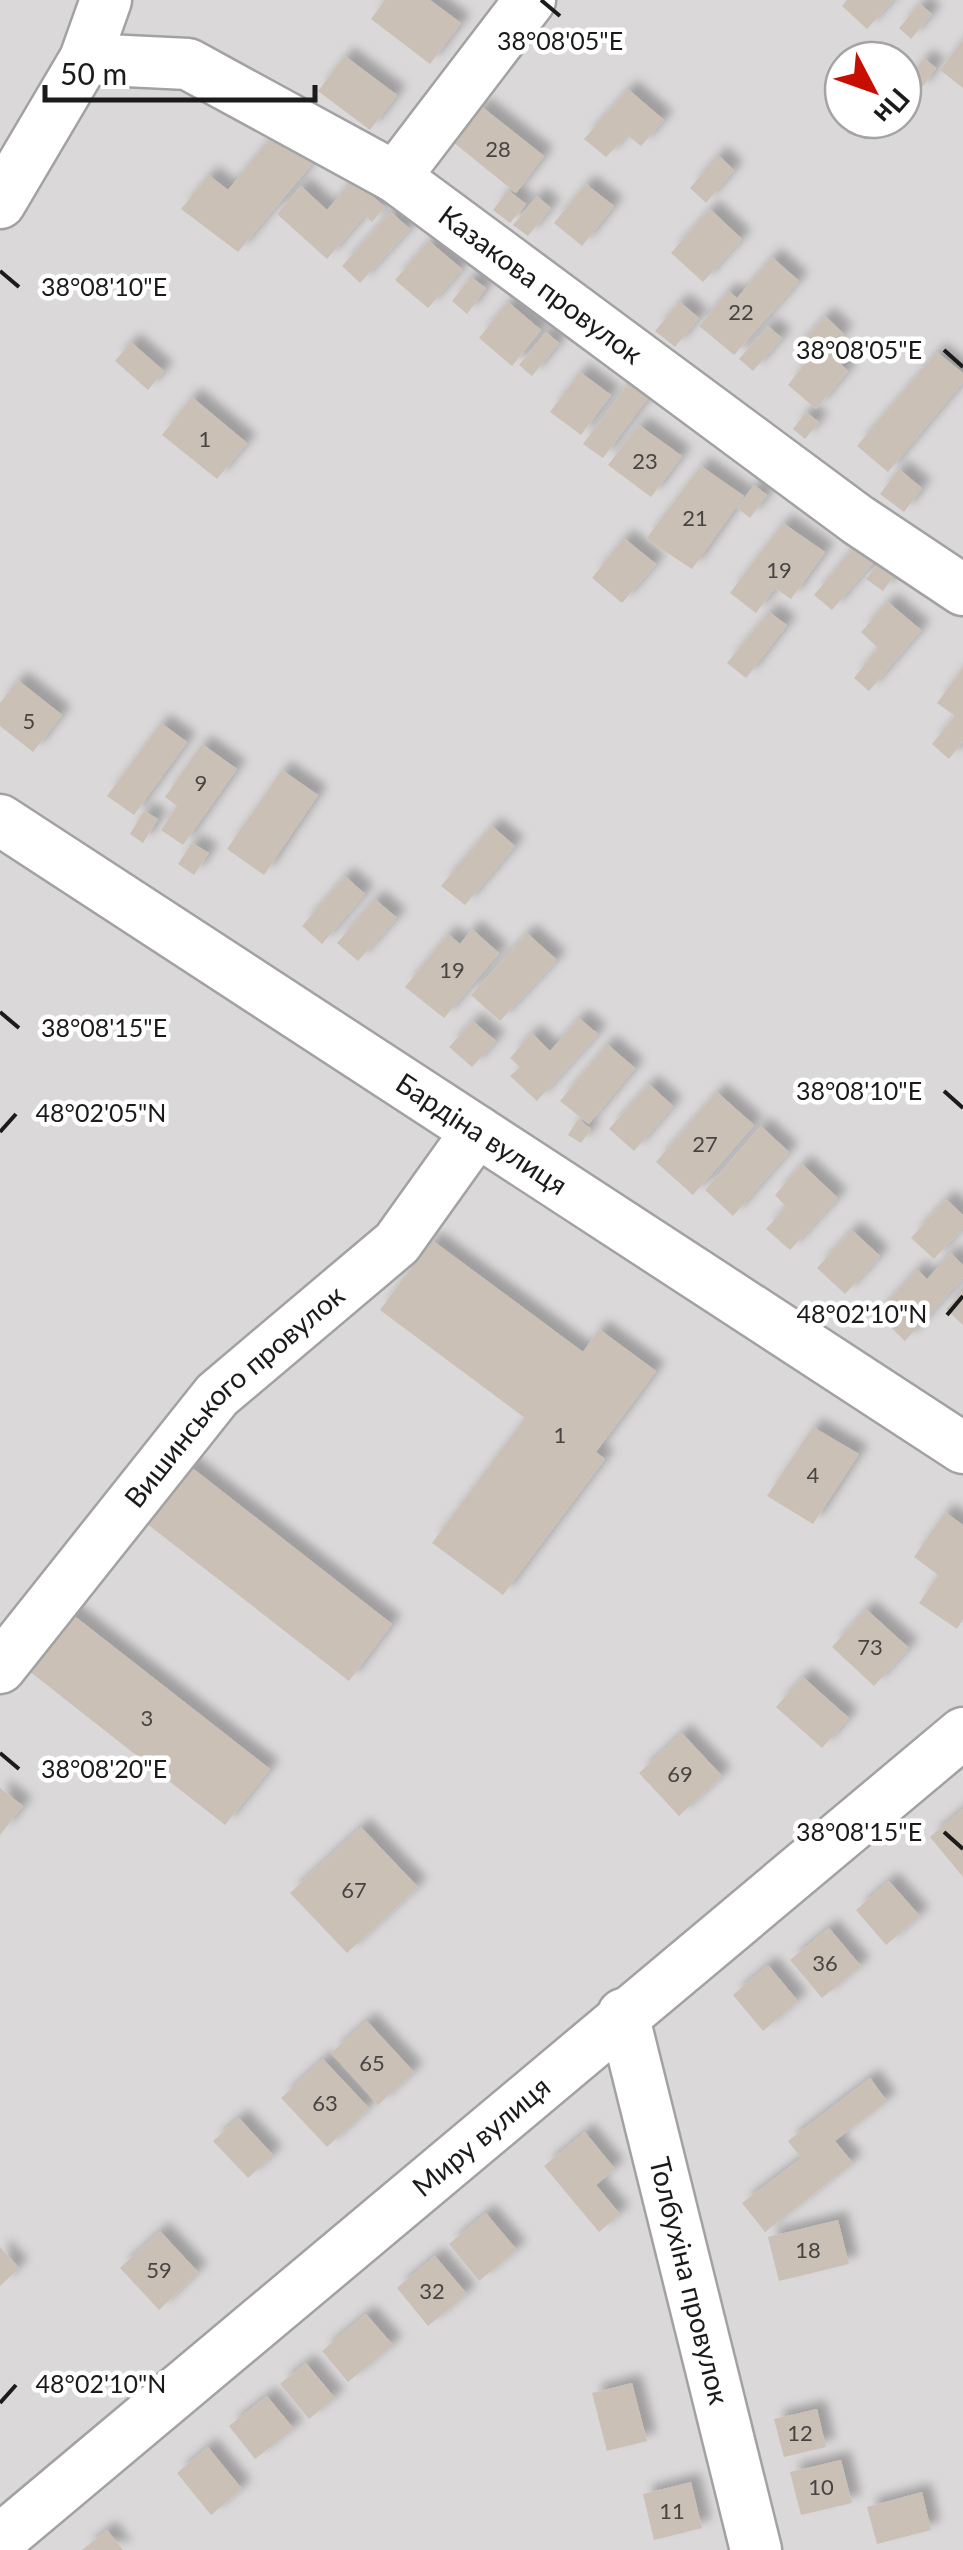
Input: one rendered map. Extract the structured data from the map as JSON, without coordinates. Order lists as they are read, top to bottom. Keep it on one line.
{"streets":{"street":["Казакова провулок","Бардіна вулиця","Вишинського провулок","Миру вулиця","Толбухіна провулок"]},"crossings":[["Бардіна вулиця","Вишинського провулок"],["Миру вулиця","Толбухіна провулок"]],"house_numbers":["28","22","1","23","21","19","5","9","19","27","1","4","73","3","69","67","36","65","63","18","59","32","12","10","11"],"scale_bar":"50 m","north":"bottom right","coordinates":["38°08'05\"E","38°08'10\"E","38°08'15\"E","48°02'05\"N","48°02'10\"N","38°08'20\"E"]}
